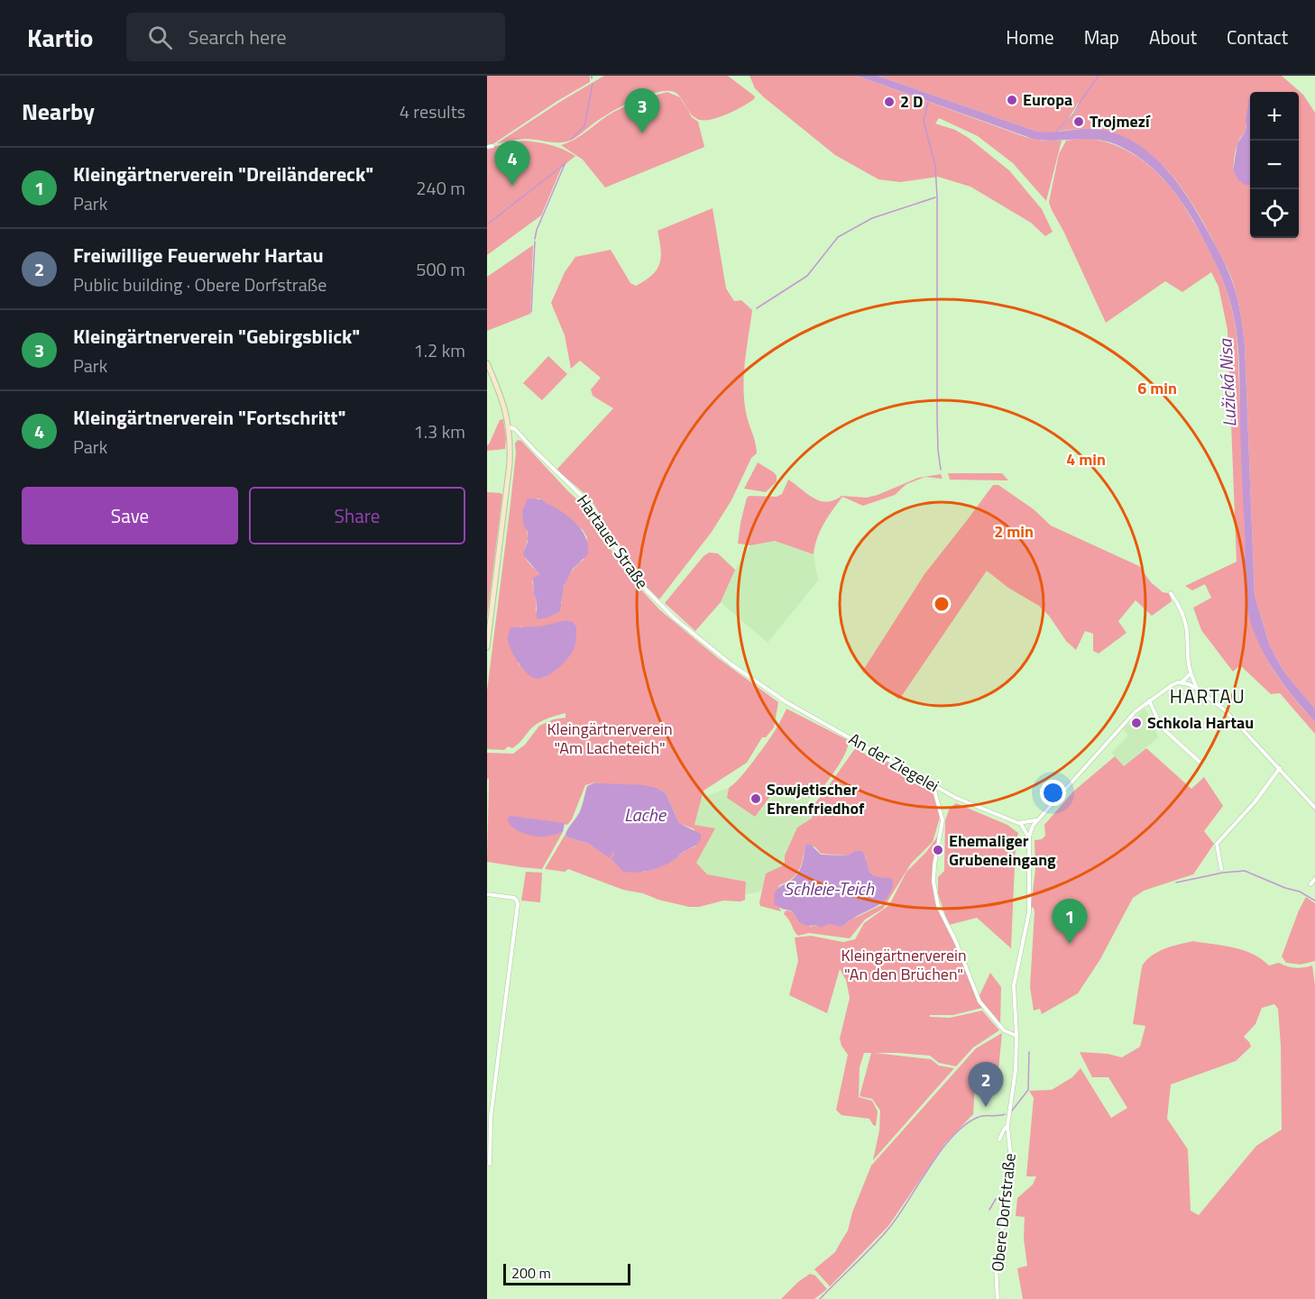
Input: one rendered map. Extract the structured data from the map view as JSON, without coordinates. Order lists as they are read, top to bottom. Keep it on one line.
{"streets":{"street":["Hartauer Straße","An der Ziegelei","Obere Dorfstraße"]},"crossings":[["Hartauer Straße","An der Ziegelei"]],"districts":["HARTAU"],"water":["Lužická Nisa","Lache","Schleie-Teich"],"parks":["Kleingärtnerverein \"Am Lacheteich\"","Kleingärtnerverein \"An den Brüchen\""],"places":["Europa","2 D","Trojmezí","Schkola Hartau","Sowjetischer Ehrenfriedhof","Ehemaliger Grubeneingang"],"scale_bar":"200 m","page":{"header":"Kartio","search":"Search here","nav":["Home","Map","About","Contact"],"heading":["Nearby","4 results"],"pins":["3","4","1","2"],"map_buttons":["+","−"],"list":[{"mark":"1","name":"Kleingärtnerverein \"Dreiländereck\"","note":"Park","value":"240 m"},{"mark":"2","name":"Freiwillige Feuerwehr Hartau","note":"Public building · Obere Dorfstraße","value":"500 m"},{"mark":"3","name":"Kleingärtnerverein \"Gebirgsblick\"","note":"Park","value":"1.2 km"},{"mark":"4","name":"Kleingärtnerverein \"Fortschritt\"","note":"Park","value":"1.3 km"}],"buttons":["Save","Share"],"scale":"200 m"},"rings":["6 min","4 min","2 min"]}
